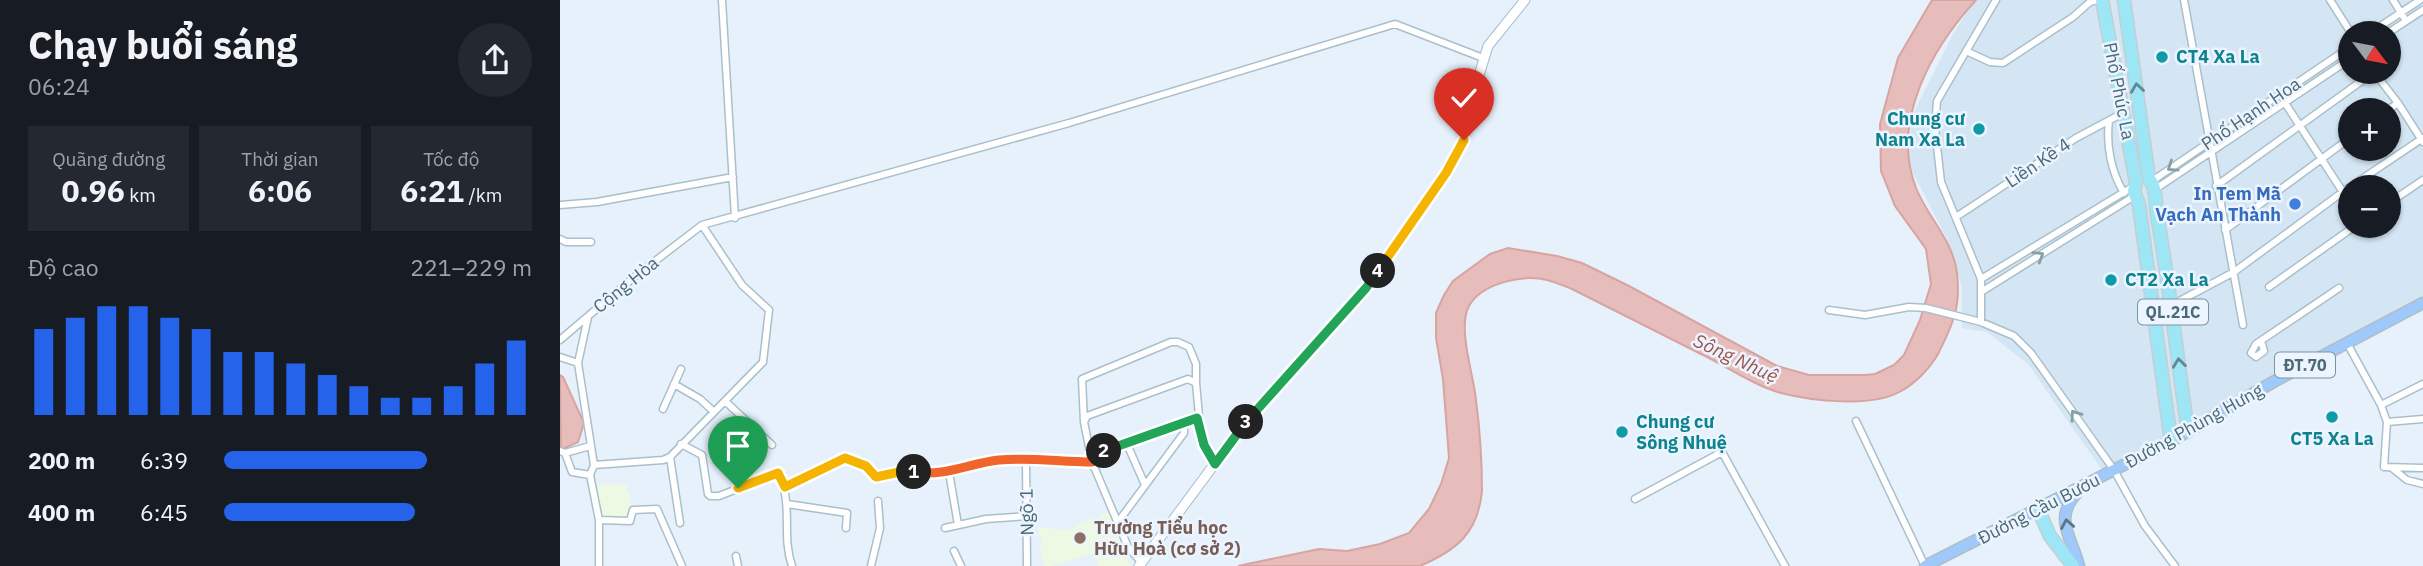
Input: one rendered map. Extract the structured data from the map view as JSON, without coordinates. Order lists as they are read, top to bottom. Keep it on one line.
{"streets":{"highway":["Phố Phúc La","QL.21C"],"main road":["ĐT.70","Đường Phùng Hưng","Đường Cầu Bươu"],"street":["Phố Hạnh Hoa","Liền Kề 4","Cộng Hòa","Ngõ 1"]},"crossings":[["Phố Phúc La","Phố Hạnh Hoa"],["Phố Phúc La","Liền Kề 4"],["Phố Phúc La","Đường Phùng Hưng"],["Đường Phùng Hưng","Đường Cầu Bươu"]],"water":["Sông Nhuệ"],"places":["CT4 Xa La","Chung cư Nam Xa La","In Tem Mã Vạch An Thành","CT2 Xa La","CT5 Xa La","Chung cư Sông Nhuệ","Trường Tiểu học Hữu Hoà (cơ sở 2)"],"north":"bottom right","page":{"heading":["Chạy buổi sáng","06:24"],"map_buttons":["+","−"],"stats":[["Quãng đường","0.96 km"],["Thời gian","6:06"],["Tốc độ","6:21 /km"]],"chart":["Độ cao","221–229 m"],"pins":["4","3","2","1"],"list":[{"name":"200 m","note":"6:39"},{"name":"400 m","note":"6:45"}]}}
